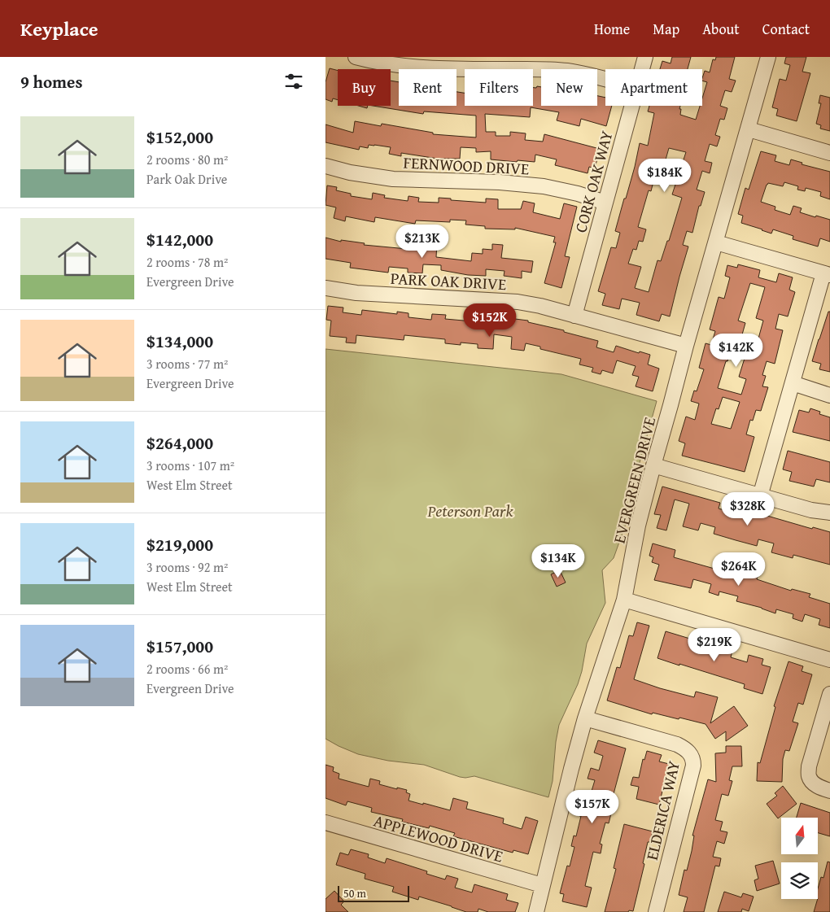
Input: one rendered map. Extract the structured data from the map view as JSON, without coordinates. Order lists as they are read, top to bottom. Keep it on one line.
{"streets":{"street":["FERNWOOD DRIVE","CORK OAK WAY","PARK OAK DRIVE","EVERGREEN DRIVE","ELDERICA WAY","APPLEWOOD DRIVE"]},"crossings":[["FERNWOOD DRIVE","CORK OAK WAY"],["CORK OAK WAY","PARK OAK DRIVE"],["PARK OAK DRIVE","EVERGREEN DRIVE"],["EVERGREEN DRIVE","ELDERICA WAY"],["EVERGREEN DRIVE","APPLEWOOD DRIVE"]],"parks":["Peterson Park"],"scale_bar":"50 m","north":"top","page":{"header":"Keyplace","nav":["Home","Map","About","Contact"],"heading":"9 homes","chip":["Buy","Rent","Filters","New","Apartment"],"list":[{"name":"$152,000","note":"2 rooms · 80 m² · Park Oak Drive"},{"name":"$142,000","note":"2 rooms · 78 m² · Evergreen Drive"},{"name":"$134,000","note":"3 rooms · 77 m² · Evergreen Drive"},{"name":"$264,000","note":"3 rooms · 107 m² · West Elm Street"},{"name":"$219,000","note":"3 rooms · 92 m² · West Elm Street"},{"name":"$157,000","note":"2 rooms · 66 m² · Evergreen Drive"}],"price":["$184K","$213K","$152K","$142K","$328K","$134K","$264K","$219K","$157K"],"scale":"50 m"}}
